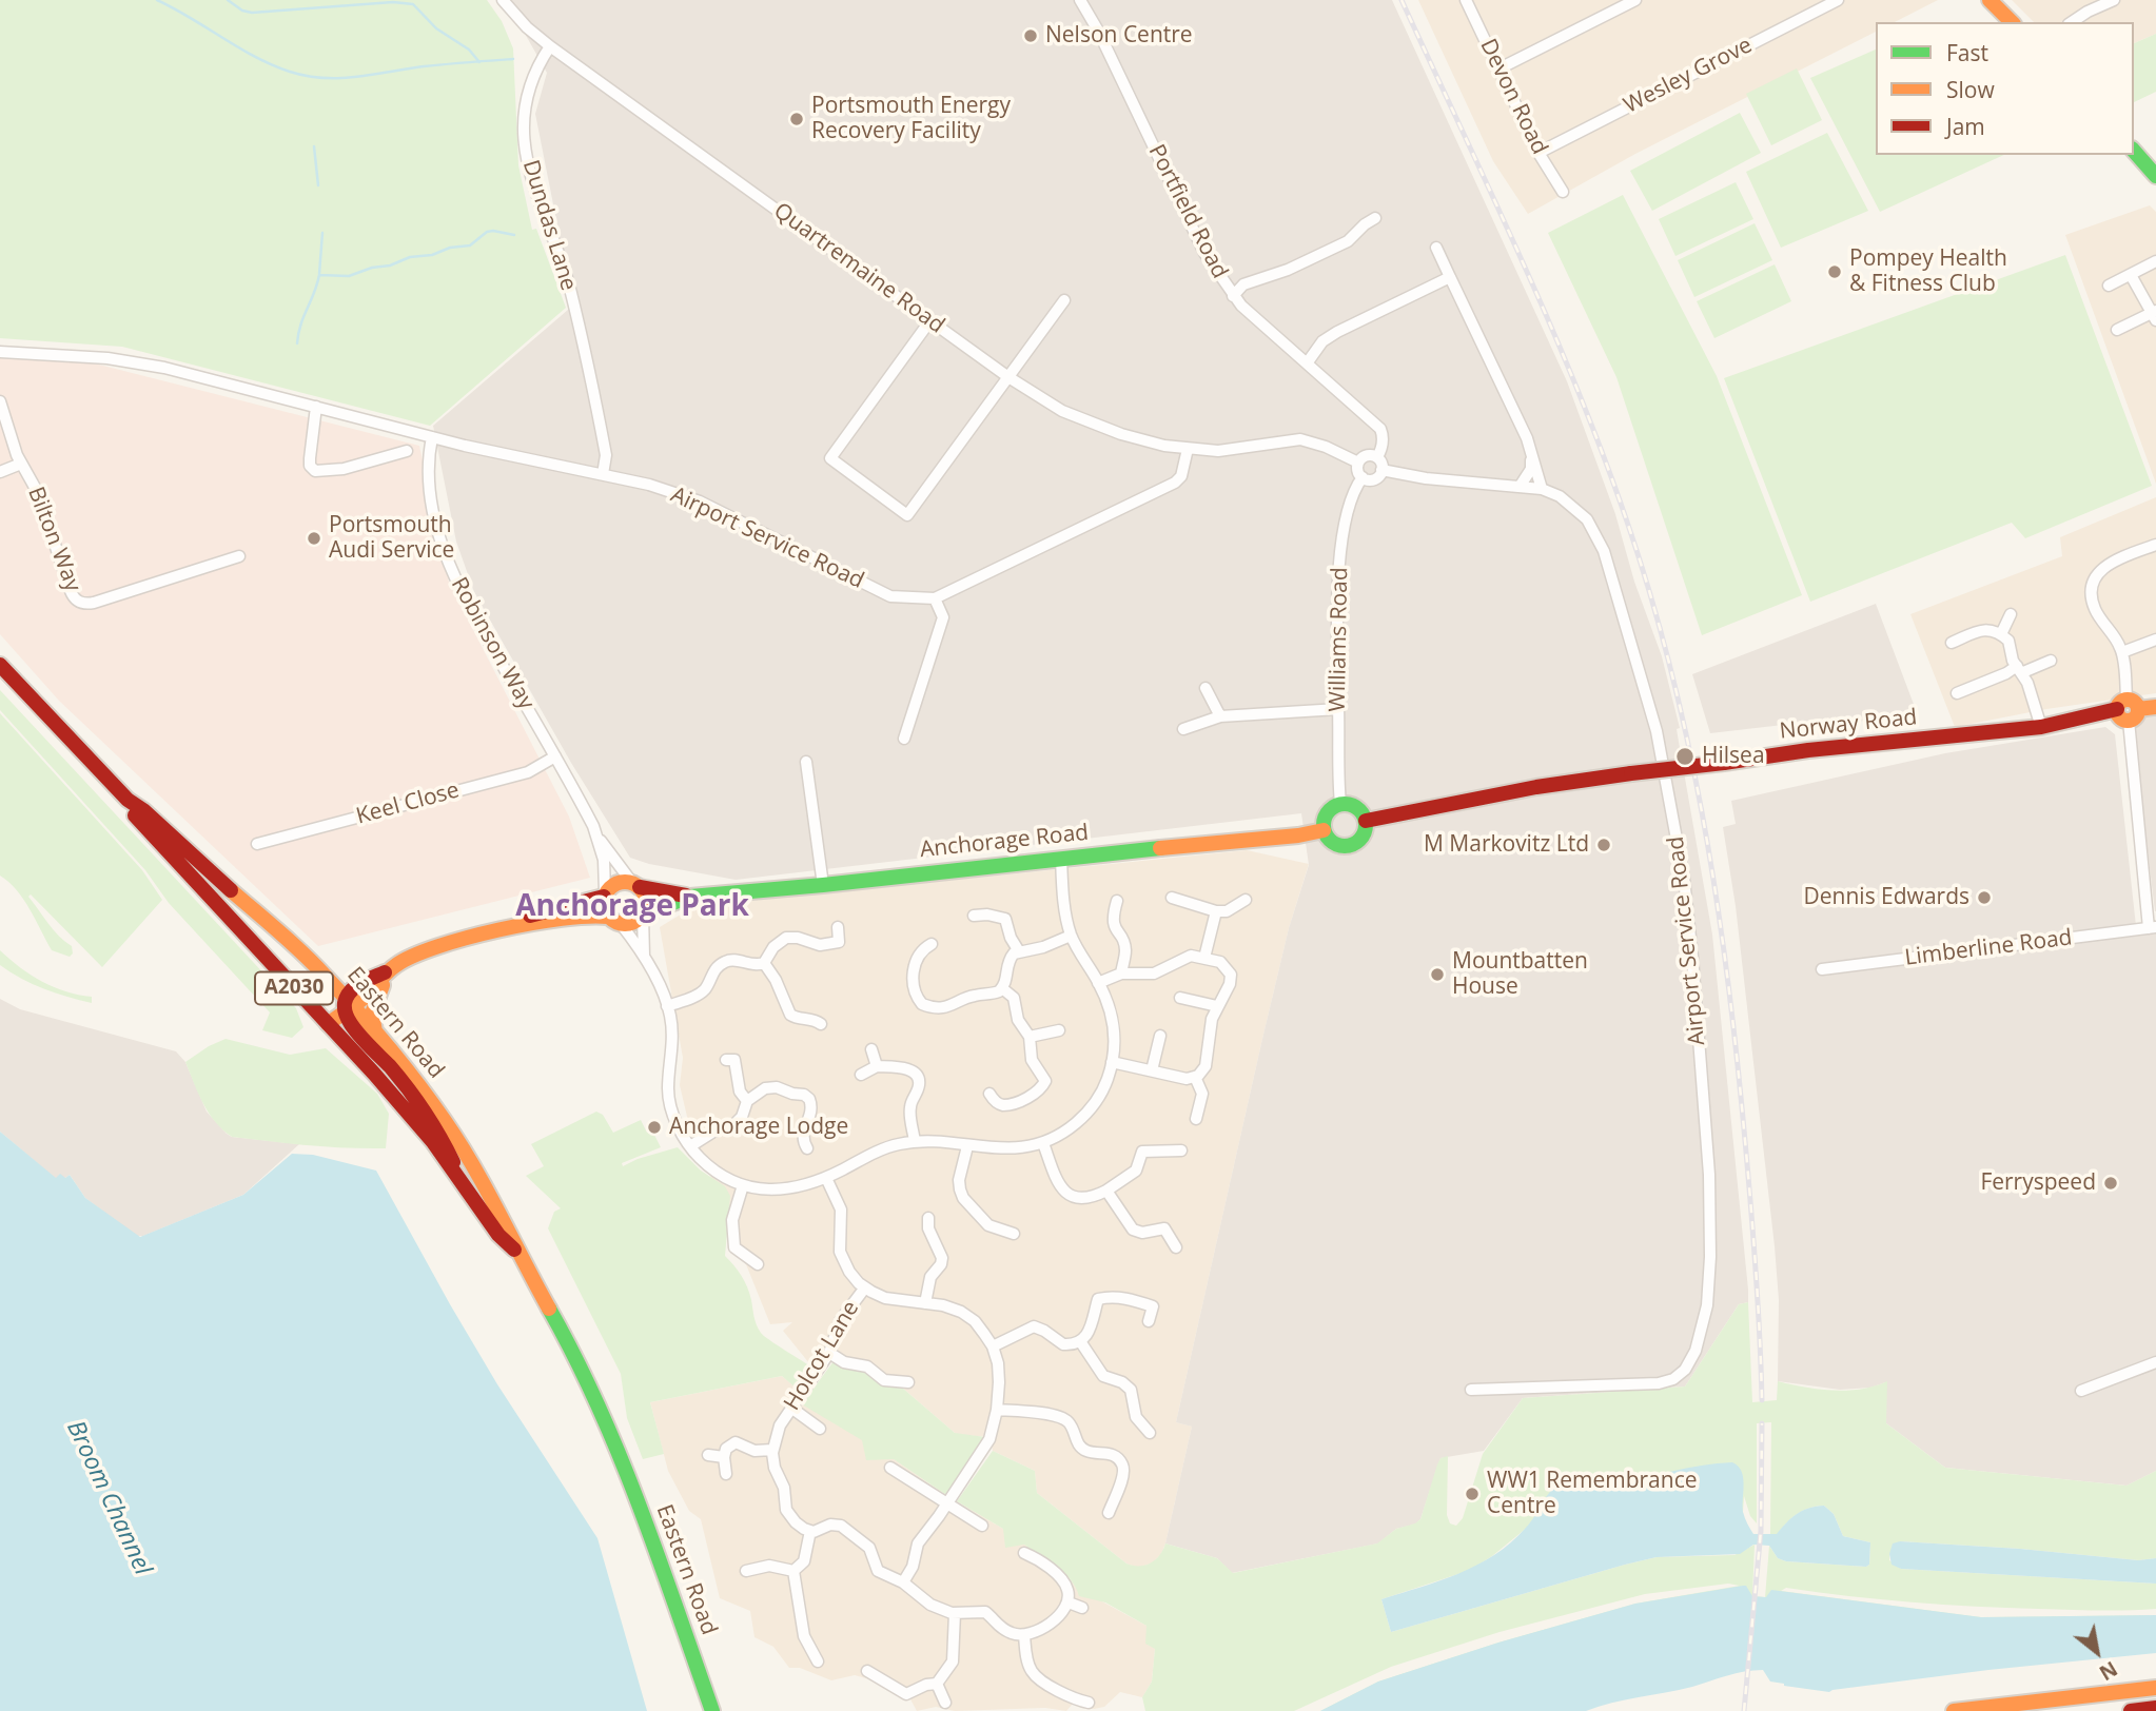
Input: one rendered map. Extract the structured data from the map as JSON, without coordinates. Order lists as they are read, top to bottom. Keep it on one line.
{"streets":{"main road":["Norway Road","Anchorage Road","A2030","Eastern Road"],"street":["Wesley Grove","Devon Road","Portfield Road","Dundas Lane","Quartremaine Road","Airport Service Road","Bilton Way","Williams Road","Robinson Way","Keel Close","Limberline Road","Holcot Lane"]},"crossings":[["Wesley Grove","Devon Road"],["Portfield Road","Airport Service Road"],["Portfield Road","Williams Road"],["Dundas Lane","Quartremaine Road"],["Dundas Lane","Airport Service Road"],["Quartremaine Road","Airport Service Road"],["Airport Service Road","Williams Road"],["Airport Service Road","Robinson Way"],["Williams Road","Norway Road"],["Williams Road","Anchorage Road"],["Robinson Way","Keel Close"],["Robinson Way","Anchorage Road"],["Norway Road","Anchorage Road"]],"districts":["Anchorage Park"],"water":["Broom Channel"],"places":["Nelson Centre","Portsmouth Energy Recovery Facility","Pompey Health & Fitness Club","Portsmouth Audi Service","Hilsea","M Markovitz Ltd","Dennis Edwards","Mountbatten House","Anchorage Lodge","Ferryspeed","WW1 Remembrance Centre"],"legend":["Fast","Slow","Jam"],"north":"bottom right"}
